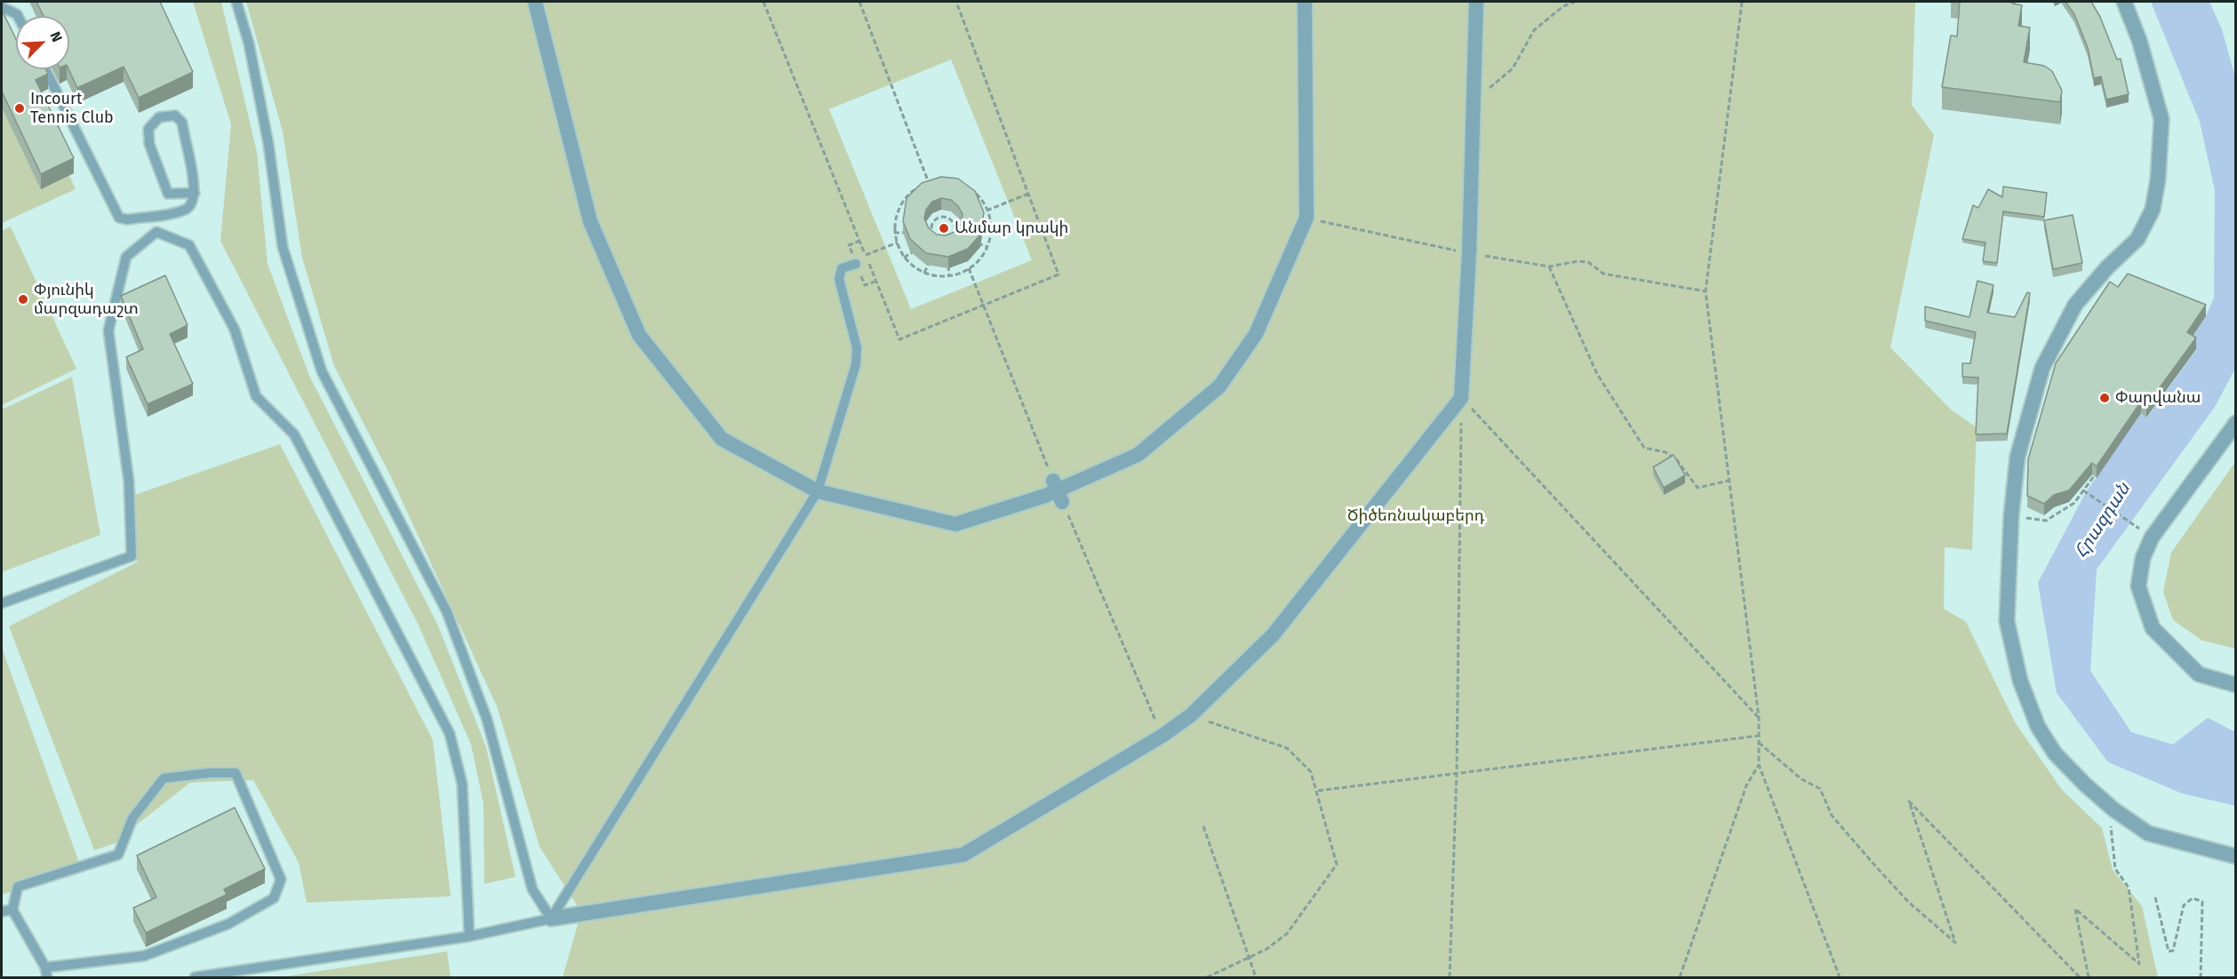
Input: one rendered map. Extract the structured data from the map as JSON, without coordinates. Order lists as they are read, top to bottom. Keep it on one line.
{"water":["Հրազդան"],"parks":["Ծիծեռնակաբերդ"],"places":["Incourt Tennis Club","Անմար կրակի","Փյունիկ մարզադաշտ","Փարվանա"],"north":"top right"}
